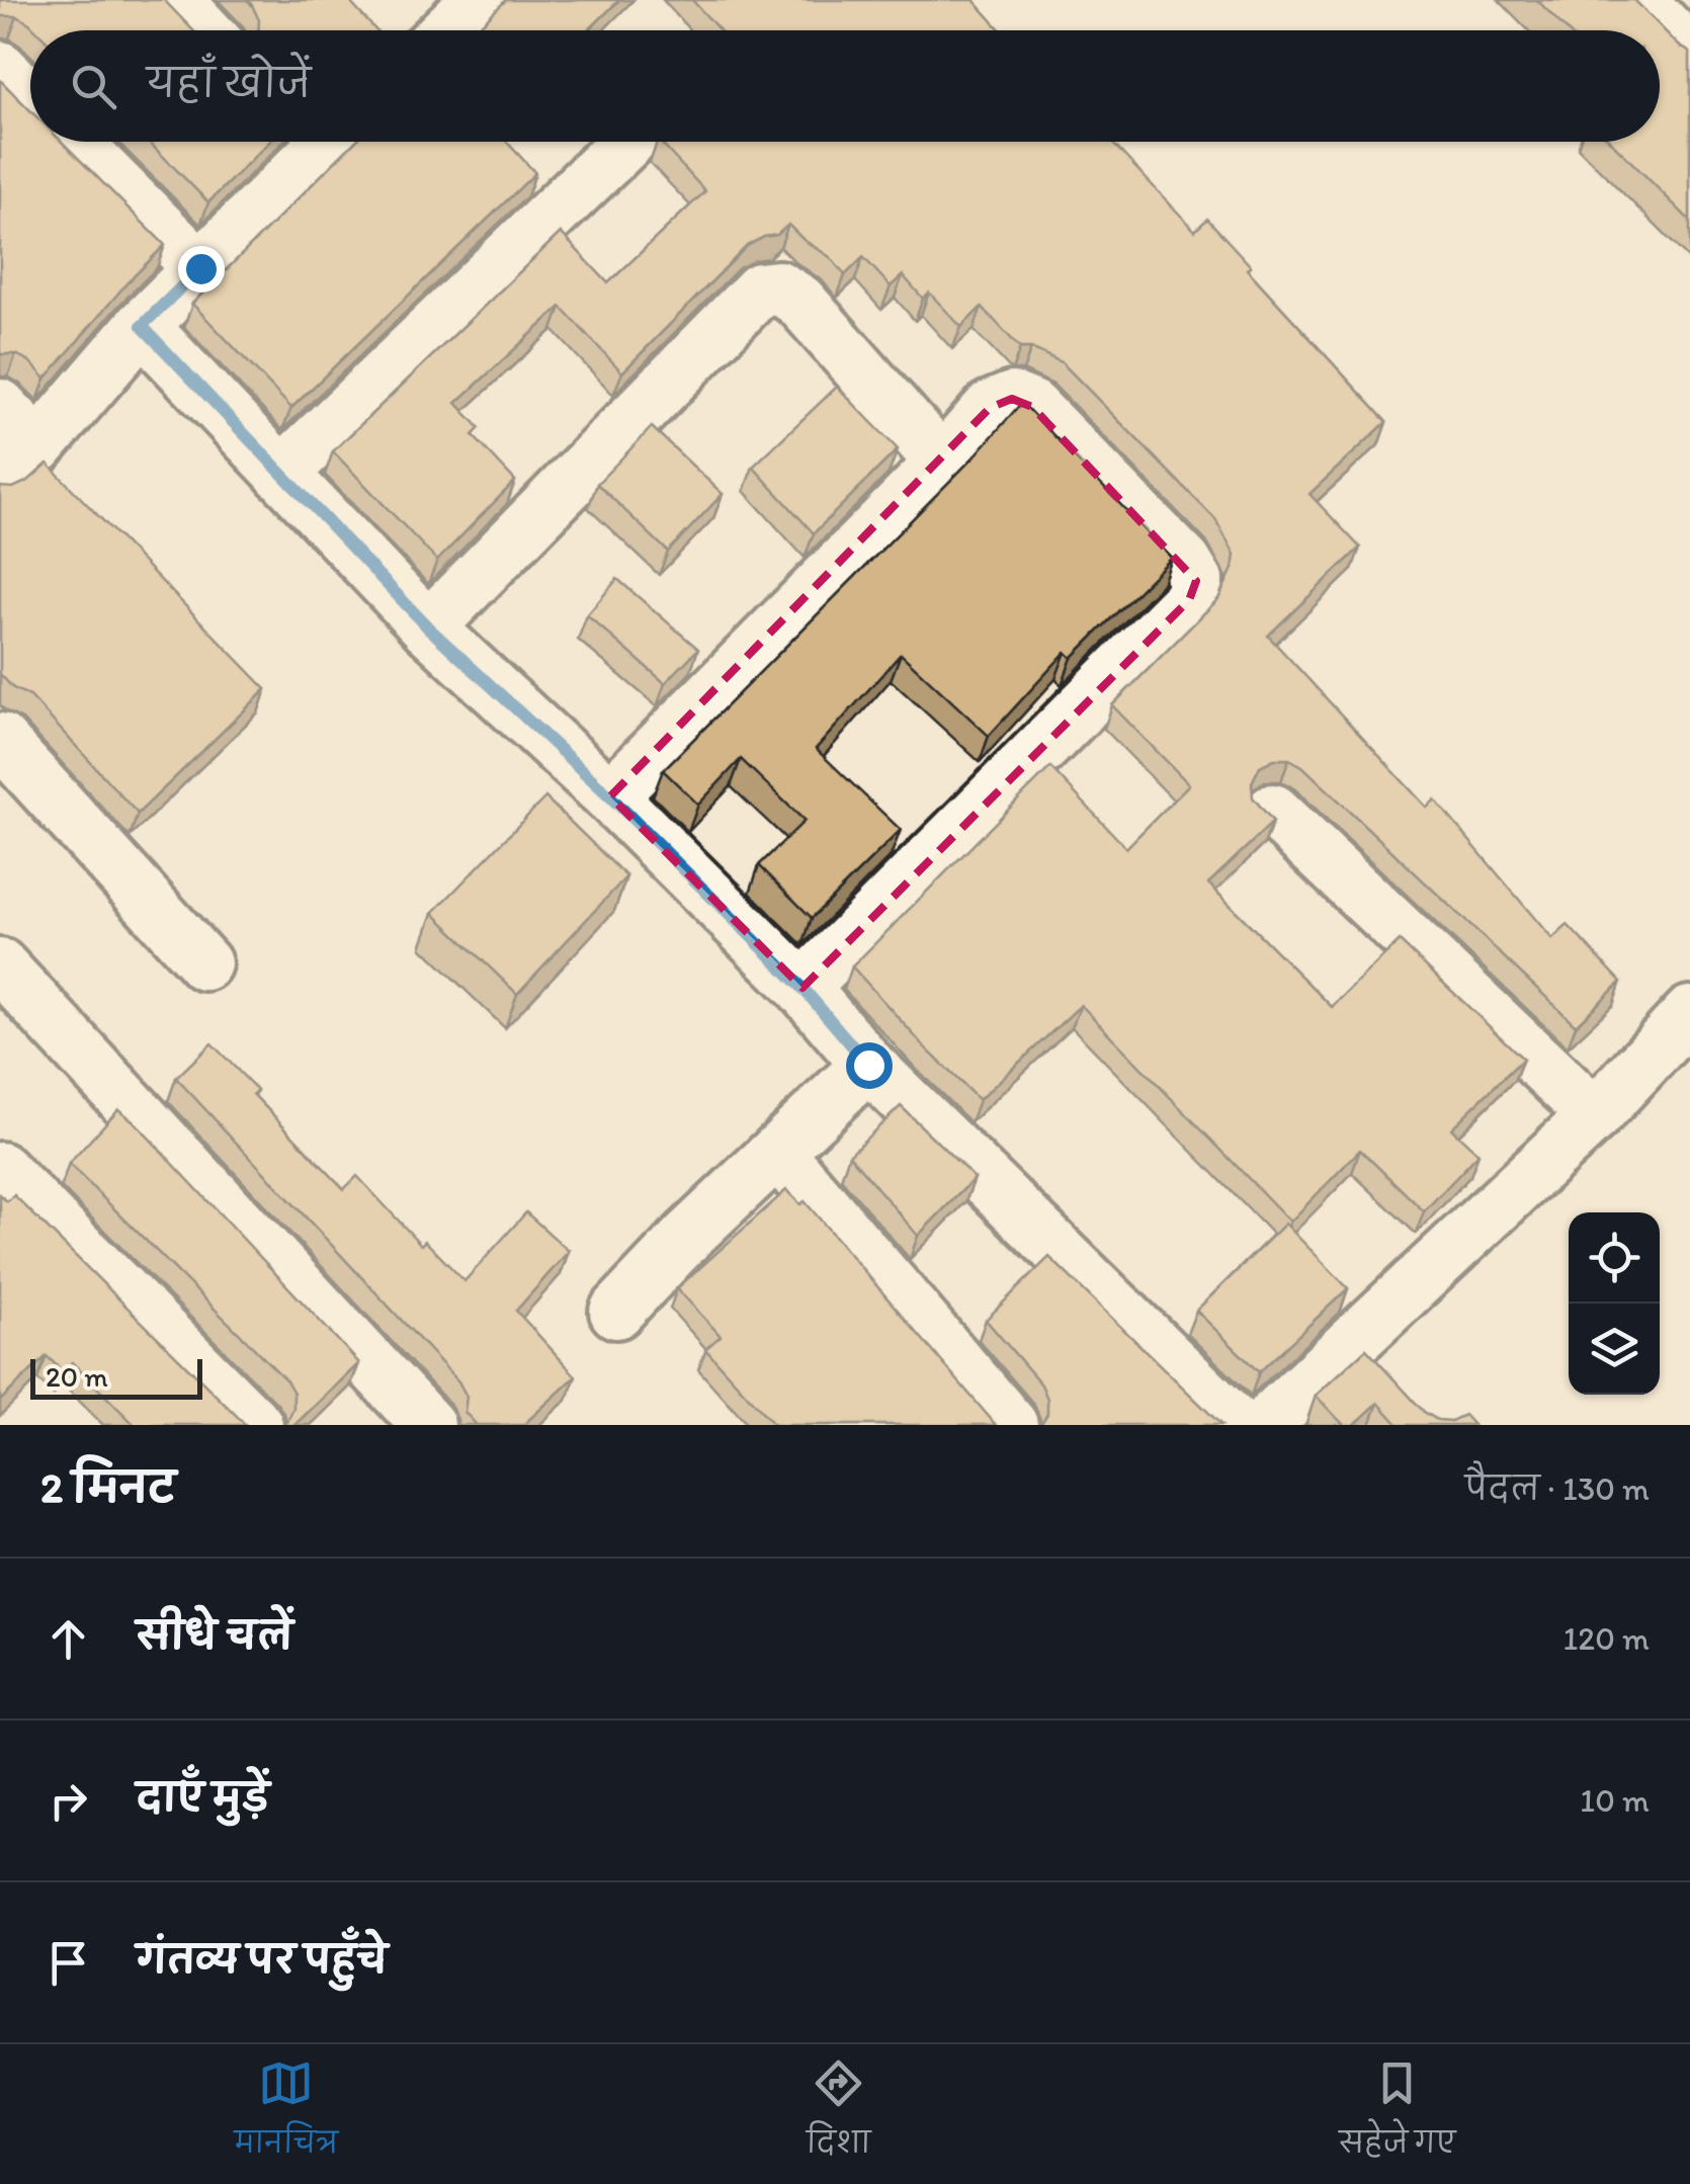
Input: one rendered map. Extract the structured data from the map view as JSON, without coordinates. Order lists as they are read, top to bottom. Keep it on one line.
{"scale_bar":"20 m","page":{"search":"यहाँ खोजें","scale":"20 m","heading":["2 मिनट","पैदल · 130 m"],"list":[["सीधे चलें","120 m"],["दाएँ मुड़ें","10 m"],"गंतव्य पर पहुँचे"],"nav":["मानचित्र","दिशा","सहेजे गए"]}}
